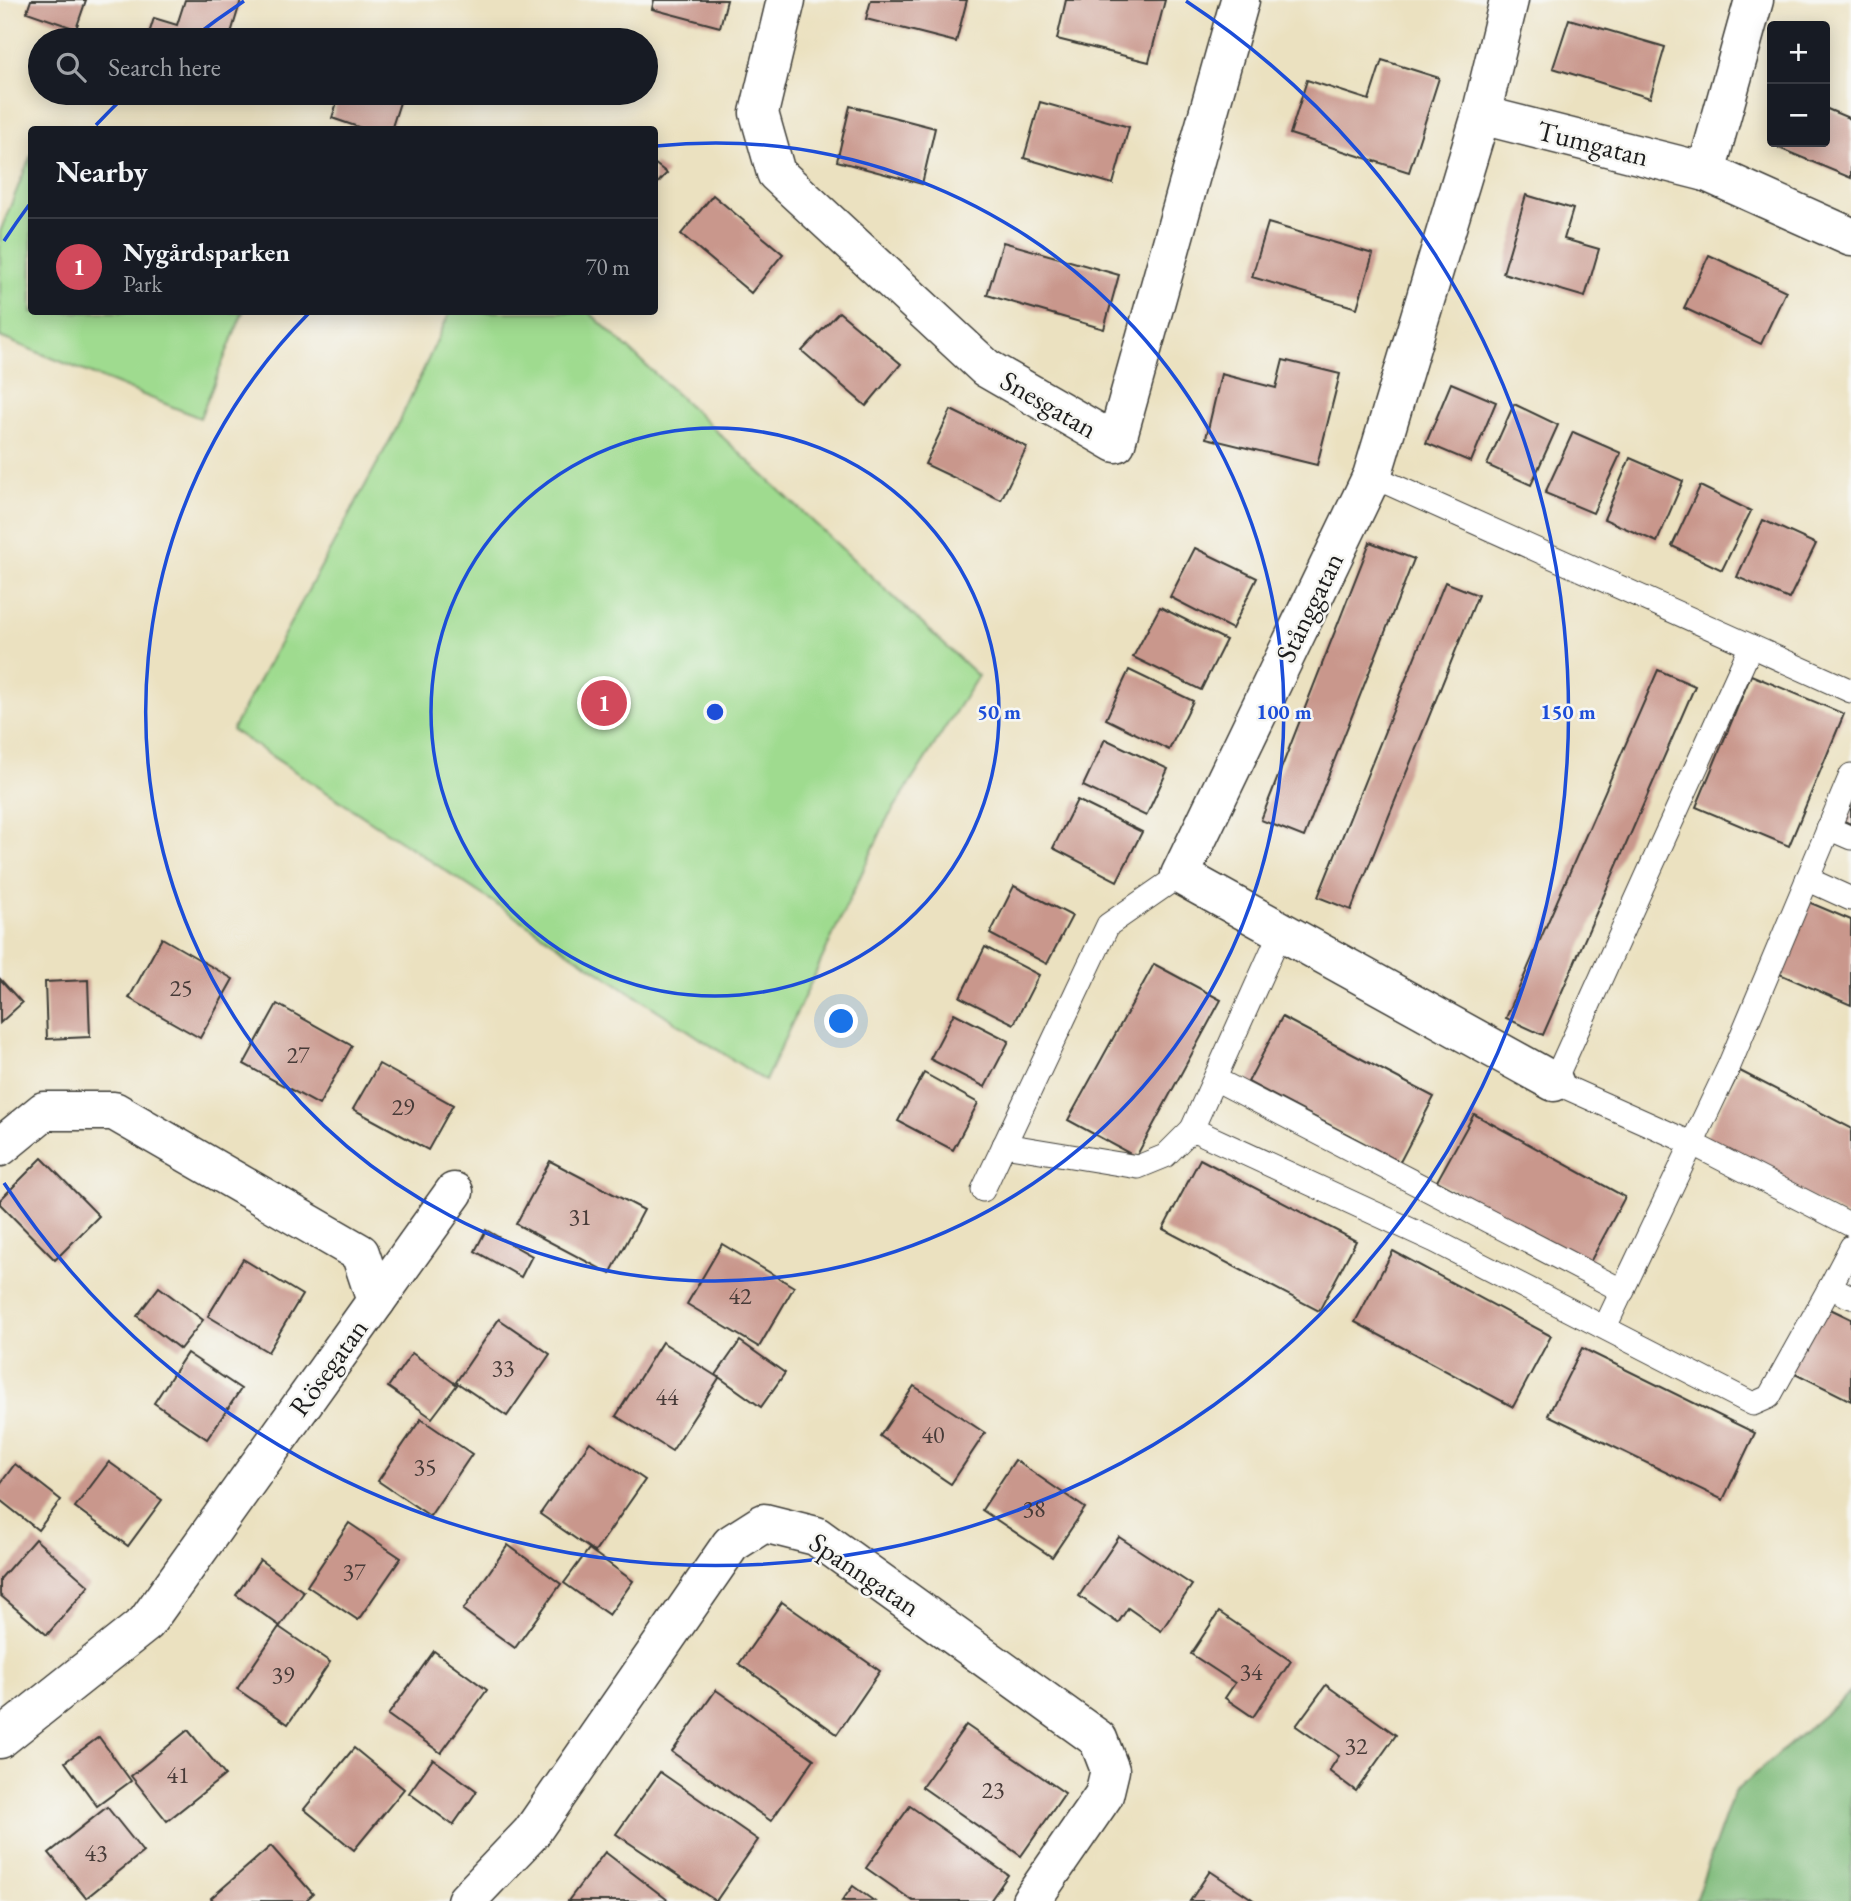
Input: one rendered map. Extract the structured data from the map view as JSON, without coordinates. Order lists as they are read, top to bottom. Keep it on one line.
{"streets":{"street":["Tumgatan","Snesgatan","Stånggatan","Rösegatan","Spanngatan"]},"crossings":[["Tumgatan","Stånggatan"]],"house_numbers":["25","27","29","31","42","33","44","40","35","38","37","34","39","32","41","23","43"],"page":{"map_buttons":["+","−"],"search":"Search here","heading":"Nearby","list":[{"mark":"1","name":"Nygårdsparken","note":"Park","value":"70 m"}],"pins":"1"},"rings":["50 m","100 m","150 m"]}
